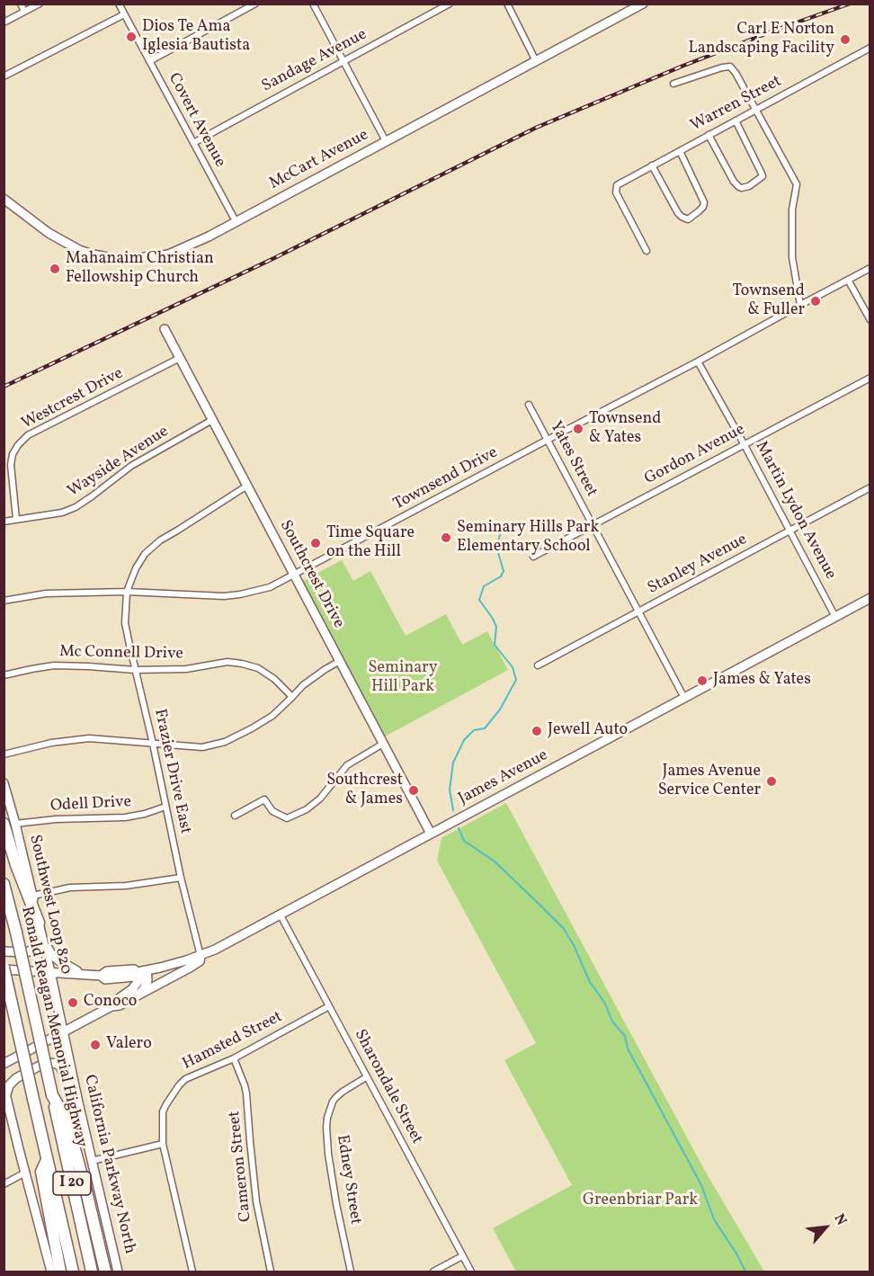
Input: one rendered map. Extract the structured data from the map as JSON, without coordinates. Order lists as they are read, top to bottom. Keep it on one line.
{"streets":{"highway":["Ronald Reagan Memorial Highway","I 20"],"main road":["McCart Avenue","Southcrest Drive","James Avenue","Southwest Loop 820","California Parkway North"],"street":["Sandage Avenue","Warren Street","Covert Avenue","Westcrest Drive","Gordon Avenue","Yates Street","Wayside Avenue","Townsend Drive","Martin Lydon Avenue","Stanley Avenue","Mc Connell Drive","Frazier Drive East","Odell Drive","Hamsted Street","Sharondale Street","Cameron Street","Edney Street"]},"crossings":[["Sandage Avenue","Covert Avenue"],["Covert Avenue","McCart Avenue"],["Westcrest Drive","Wayside Avenue"],["Westcrest Drive","Southcrest Drive"],["Gordon Avenue","Yates Street"],["Gordon Avenue","Martin Lydon Avenue"],["Yates Street","Townsend Drive"],["Yates Street","Stanley Avenue"],["Yates Street","James Avenue"],["Wayside Avenue","Southcrest Drive"],["Townsend Drive","Martin Lydon Avenue"],["Townsend Drive","Southcrest Drive"],["Townsend Drive","Frazier Drive East"],["Martin Lydon Avenue","Stanley Avenue"],["Martin Lydon Avenue","James Avenue"],["Southcrest Drive","Frazier Drive East"],["Southcrest Drive","James Avenue"],["Mc Connell Drive","Frazier Drive East"],["Frazier Drive East","James Avenue"],["Frazier Drive East","Odell Drive"],["James Avenue","Southwest Loop 820"],["James Avenue","Sharondale Street"],["James Avenue","I 20"],["Odell Drive","Southwest Loop 820"],["Southwest Loop 820","California Parkway North"],["Hamsted Street","Sharondale Street"],["Hamsted Street","Cameron Street"],["Sharondale Street","Edney Street"]],"parks":["Seminary Hill Park","Greenbriar Park"],"places":["Dios Te Ama Iglesia Bautista","Carl E Norton Landscaping Facility","Mahanaim Christian Fellowship Church","Townsend & Fuller","Townsend & Yates","Seminary Hills Park Elementary School","Time Square on the Hill","James & Yates","Jewell Auto","James Avenue Service Center","Southcrest & James","Conoco","Valero"],"north":"top right"}
